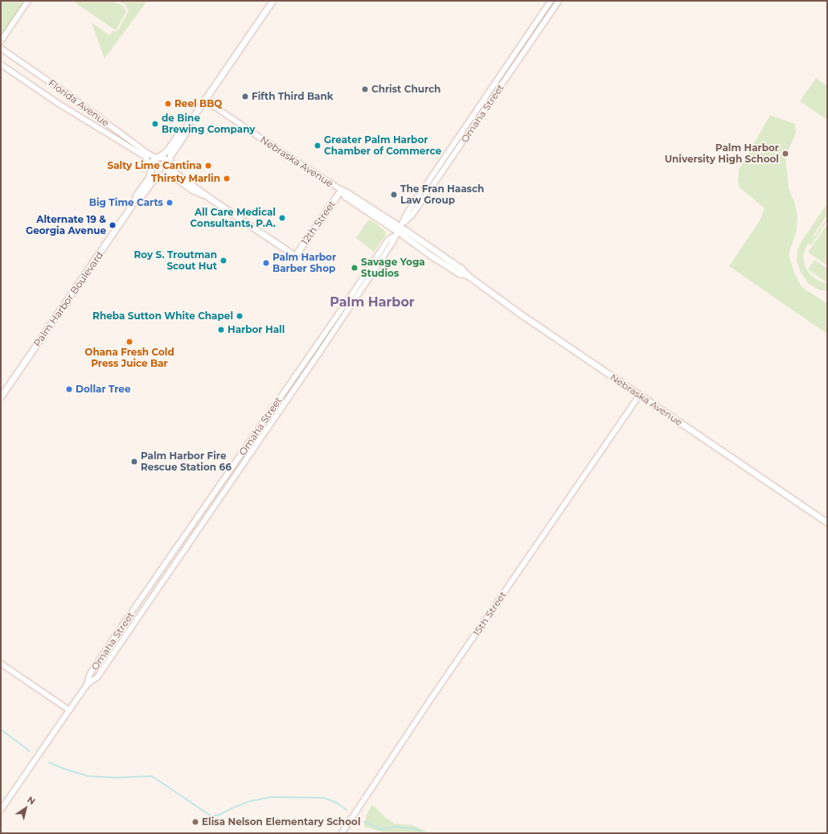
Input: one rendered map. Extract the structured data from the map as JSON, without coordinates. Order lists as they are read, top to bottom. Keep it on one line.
{"streets":{"main road":["Nebraska Avenue","12th Street","Palm Harbor Boulevard"],"street":["Florida Avenue","Omaha Street","15th Street"]},"crossings":[["Florida Avenue","Palm Harbor Boulevard"],["Omaha Street","Nebraska Avenue"],["Nebraska Avenue","12th Street"],["Nebraska Avenue","15th Street"]],"districts":["Palm Harbor"],"places":["Christ Church","Fifth Third Bank","Reel BBQ","de Bine Brewing Company","Greater Palm Harbor Chamber of Commerce","Palm Harbor University High School","Salty Lime Cantina","Thirsty Marlin","The Fran Haasch Law Group","Big Time Carts","All Care Medical Consultants, P.A.","Alternate 19 & Georgia Avenue","Roy S. Troutman Scout Hut","Palm Harbor Barber Shop","Savage Yoga Studios","Rheba Sutton White Chapel","Harbor Hall","Ohana Fresh Cold Press Juice Bar","Dollar Tree","Palm Harbor Fire Rescue Station 66","Elisa Nelson Elementary School"],"north":"top right"}
